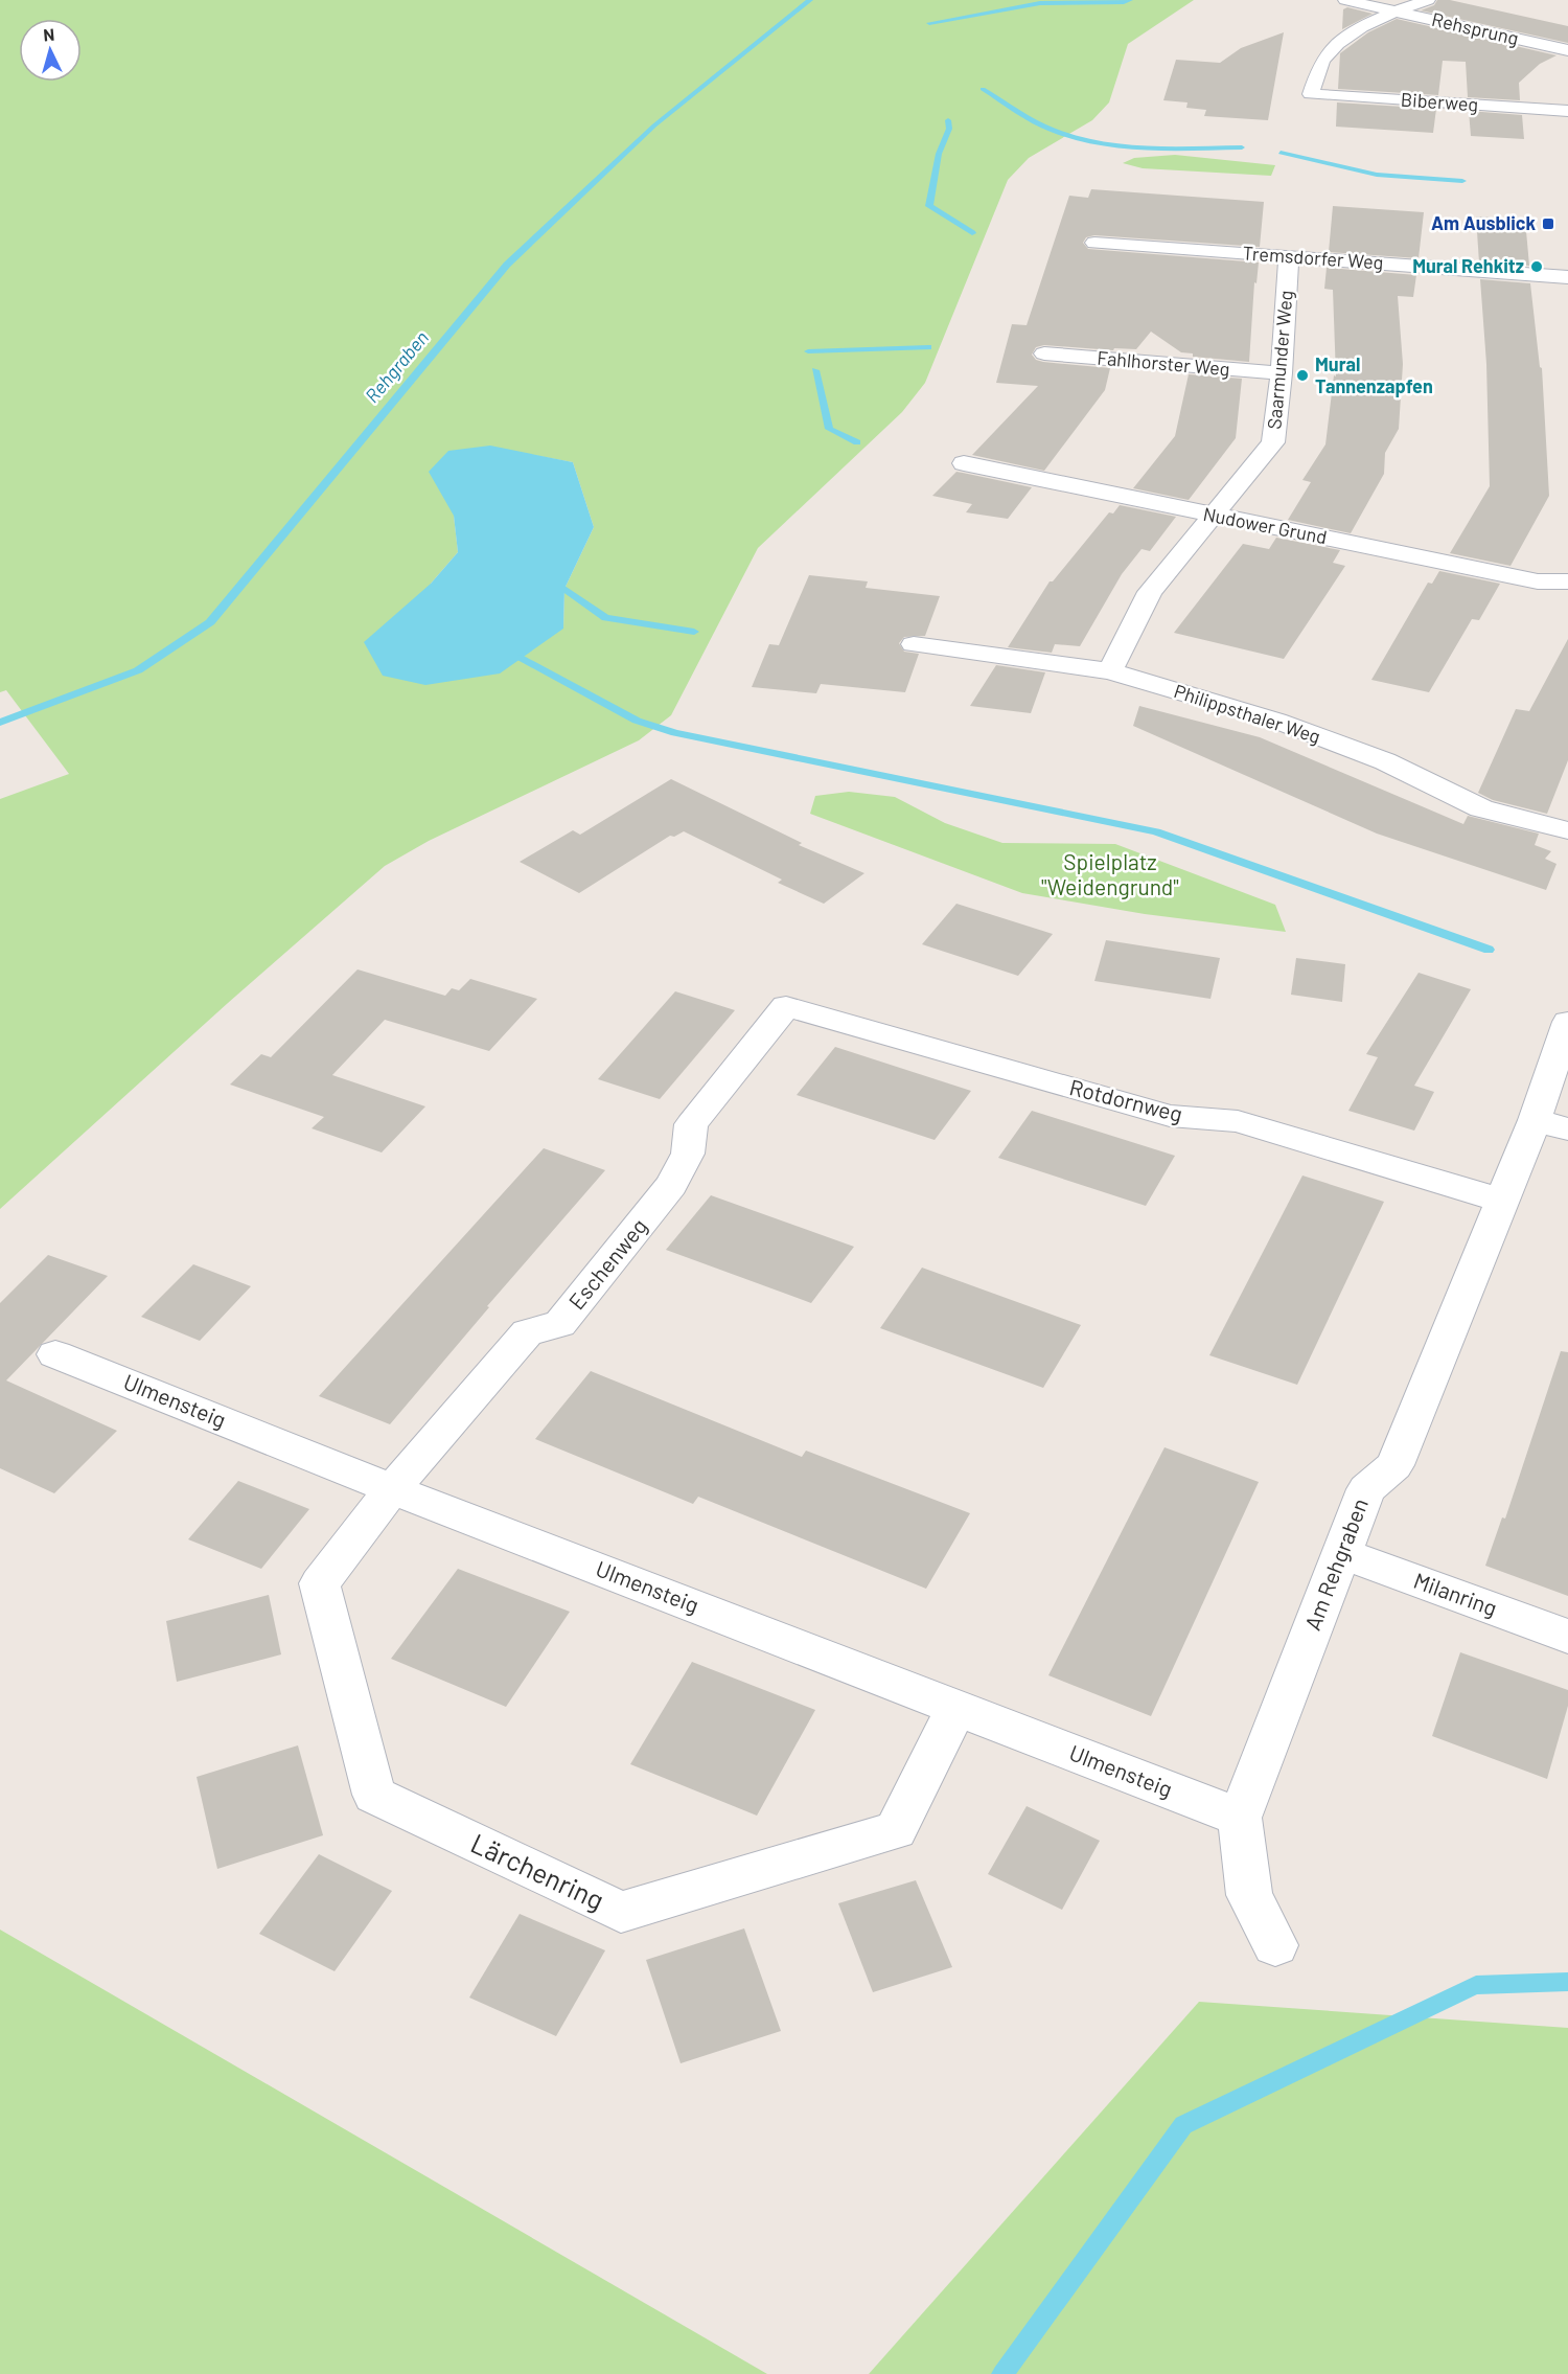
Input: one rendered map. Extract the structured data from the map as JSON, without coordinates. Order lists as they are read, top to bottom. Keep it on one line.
{"streets":{"street":["Rehsprung","Biberweg","Tremsdorfer Weg","Saarmunder Weg","Fahlhorster Weg","Nudower Grund","Philippsthaler Weg","Rotdornweg","Eschenweg","Ulmensteig","Am Rehgraben","Milanring","Lärchenring"]},"crossings":[["Rehsprung","Biberweg"],["Tremsdorfer Weg","Saarmunder Weg"],["Saarmunder Weg","Fahlhorster Weg"],["Saarmunder Weg","Nudower Grund"],["Saarmunder Weg","Philippsthaler Weg"],["Rotdornweg","Eschenweg"],["Rotdornweg","Am Rehgraben"],["Eschenweg","Ulmensteig"],["Eschenweg","Lärchenring"],["Ulmensteig","Am Rehgraben"],["Ulmensteig","Lärchenring"],["Am Rehgraben","Milanring"]],"water":["Rehgraben"],"parks":["Spielplatz \"Weidengrund\""],"places":{"transit":["Am Ausblick"],"other":["Mural Rehkitz","Mural Tannenzapfen"]},"north":"top"}
